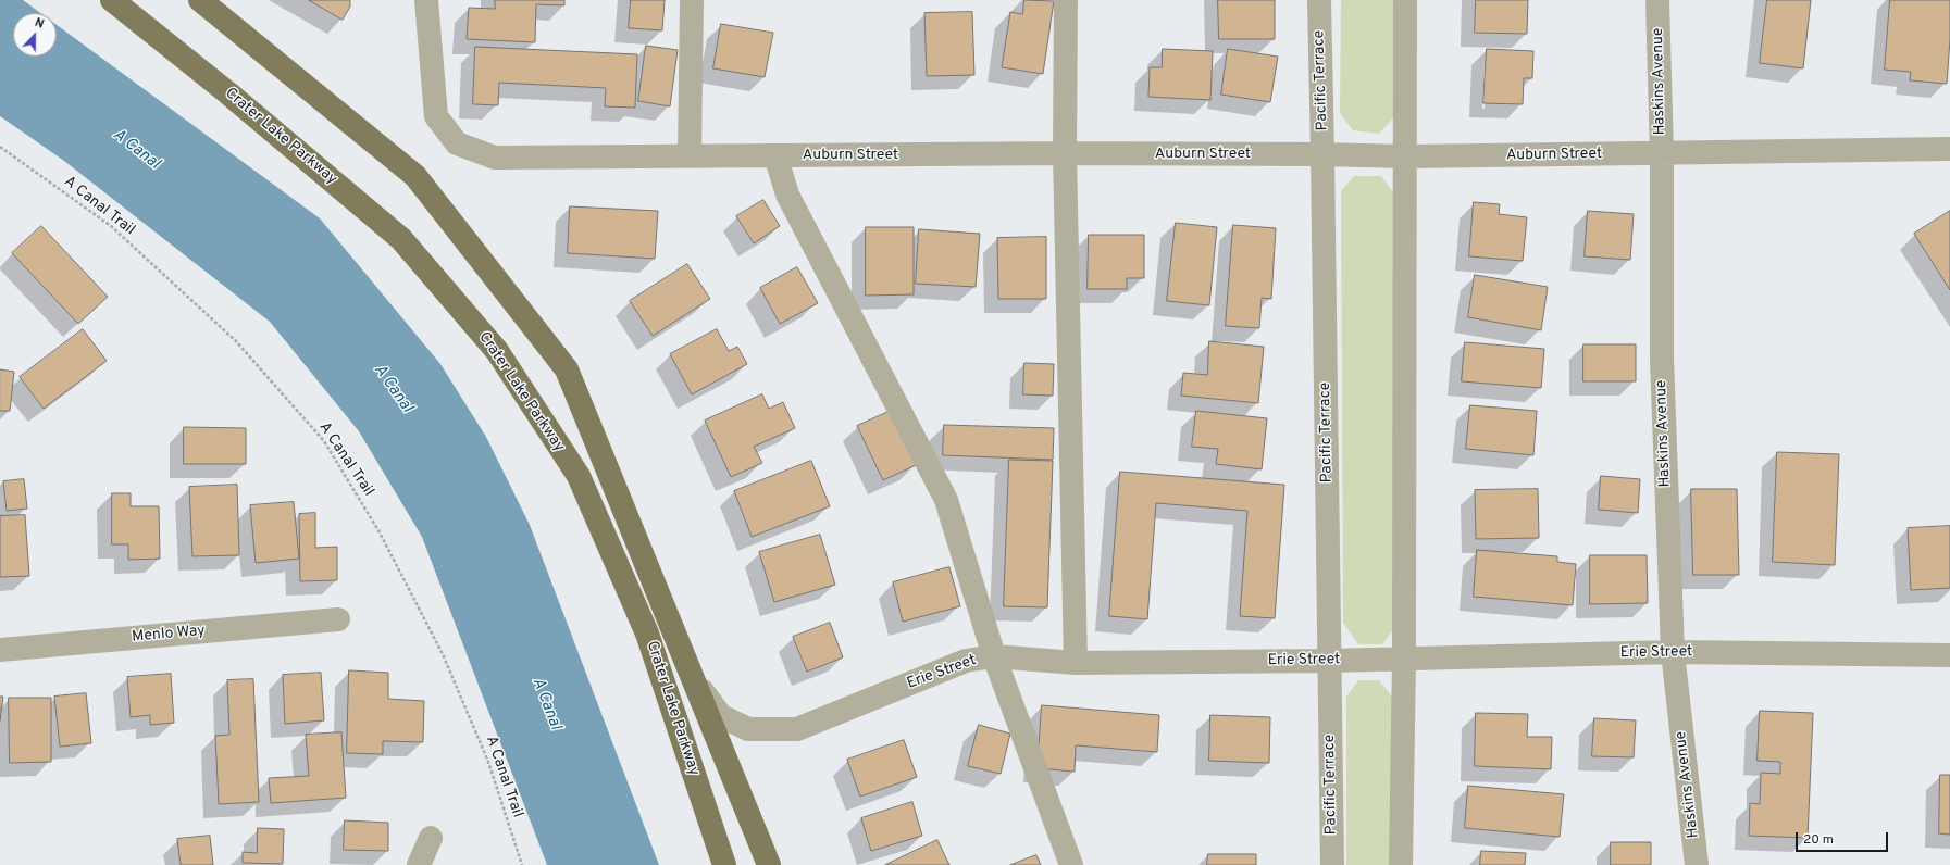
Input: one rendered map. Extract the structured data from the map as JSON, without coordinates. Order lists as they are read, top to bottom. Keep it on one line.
{"streets":{"main road":["Crater Lake Parkway"],"street":["Pacific Terrace","Haskins Avenue","Auburn Street","Menlo Way","Erie Street"],"path":["A Canal Trail"]},"crossings":[["Pacific Terrace","Auburn Street"],["Pacific Terrace","Erie Street"],["Haskins Avenue","Auburn Street"],["Haskins Avenue","Erie Street"],["Crater Lake Parkway","Erie Street"]],"water":["A Canal"],"scale_bar":"20 m","north":"top"}
